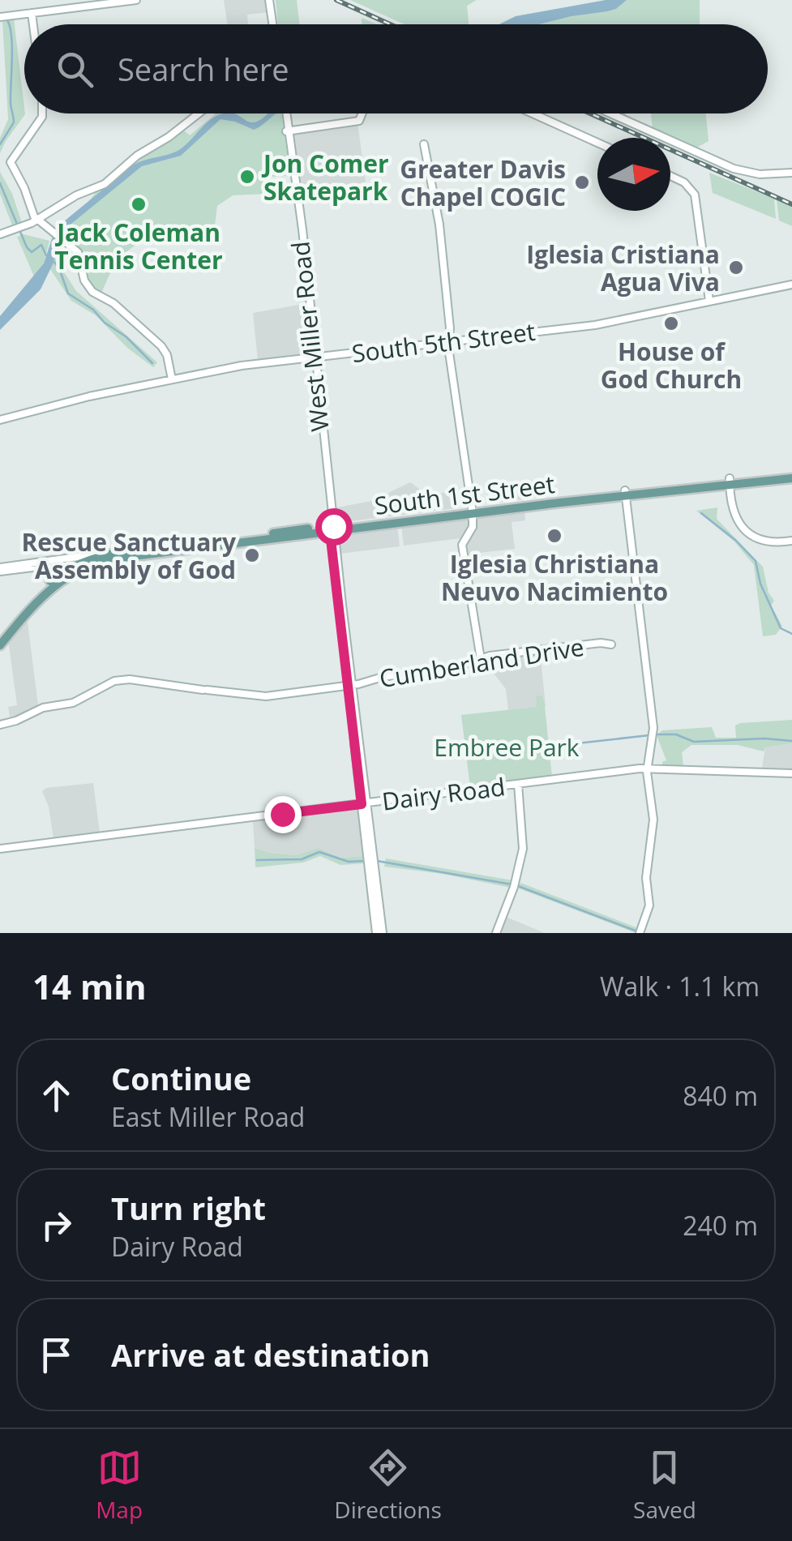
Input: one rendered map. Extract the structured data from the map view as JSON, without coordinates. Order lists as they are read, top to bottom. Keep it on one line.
{"streets":{"main road":["South 1st Street"],"street":["West Miller Road","South 5th Street","Cumberland Drive","Dairy Road"]},"crossings":[["West Miller Road","South 5th Street"],["West Miller Road","South 1st Street"],["West Miller Road","Cumberland Drive"],["West Miller Road","Dairy Road"]],"parks":["Embree Park"],"places":["Jon Comer Skatepark","Greater Davis Chapel COGIC","Jack Coleman Tennis Center","Iglesia Cristiana Agua Viva","House of God Church","Iglesia Christiana Neuvo Nacimiento","Rescue Sanctuary Assembly of God"],"north":"right","page":{"search":"Search here","heading":["14 min","Walk · 1.1 km"],"list":[["Continue","East Miller Road","840 m"],["Turn right","Dairy Road","240 m"],"Arrive at destination"],"nav":["Map","Directions","Saved"]}}
